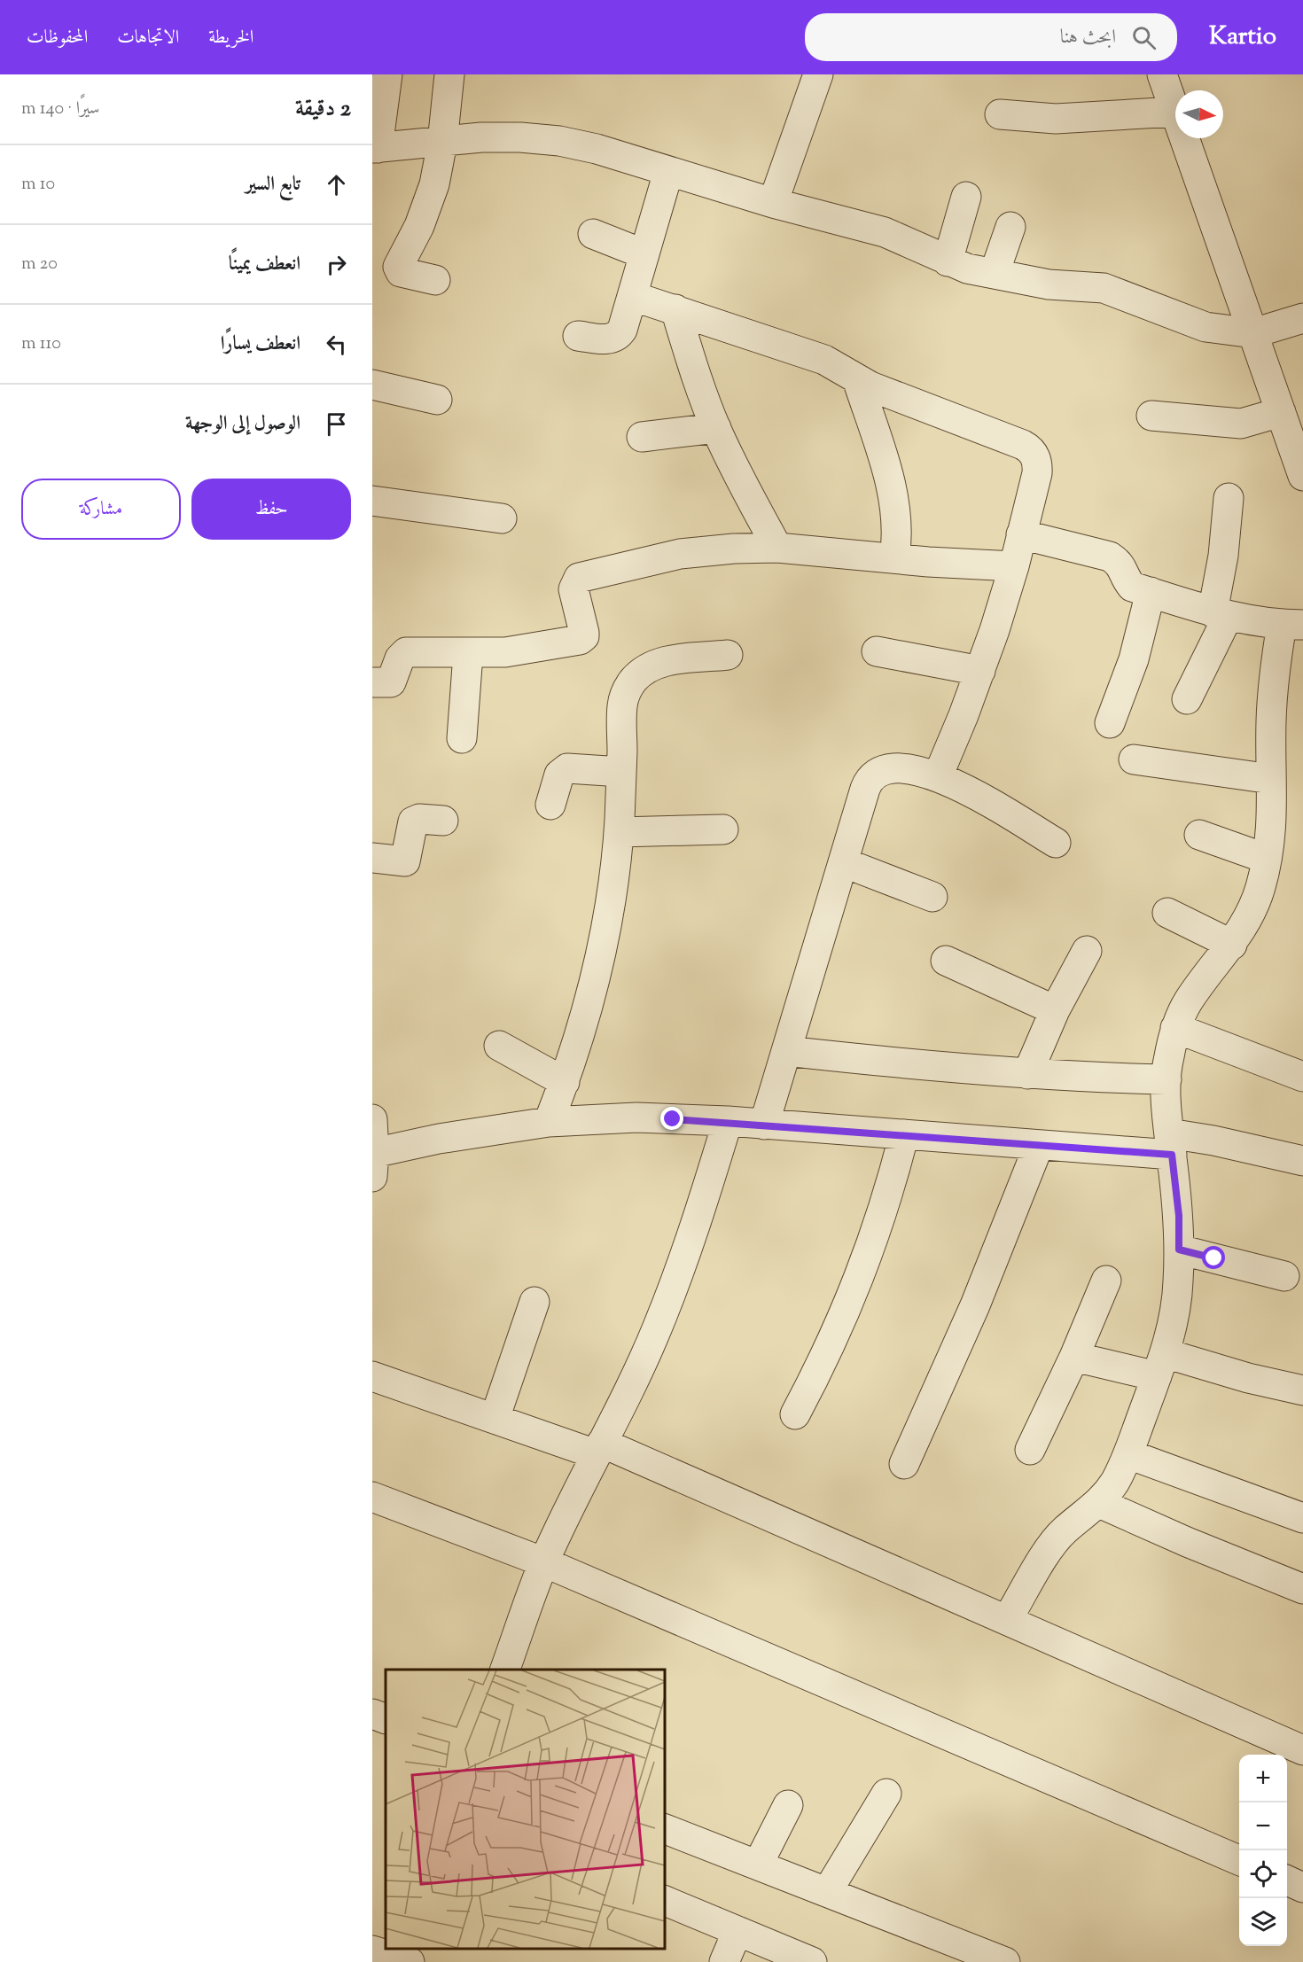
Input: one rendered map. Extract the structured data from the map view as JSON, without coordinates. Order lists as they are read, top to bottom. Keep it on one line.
{"north":"right","page":{"header":"Kartio","search":"ابحث هنا","nav":["الخريطة","الاتجاهات","المحفوظات"],"heading":["2 دقيقة","سيرًا · 140 m"],"list":[["تابع السير","10 m"],["انعطف يمينًا","20 m"],["انعطف يسارًا","110 m"],"الوصول إلى الوجهة"],"buttons":["حفظ","مشاركة"],"map_buttons":["+","−"]}}
